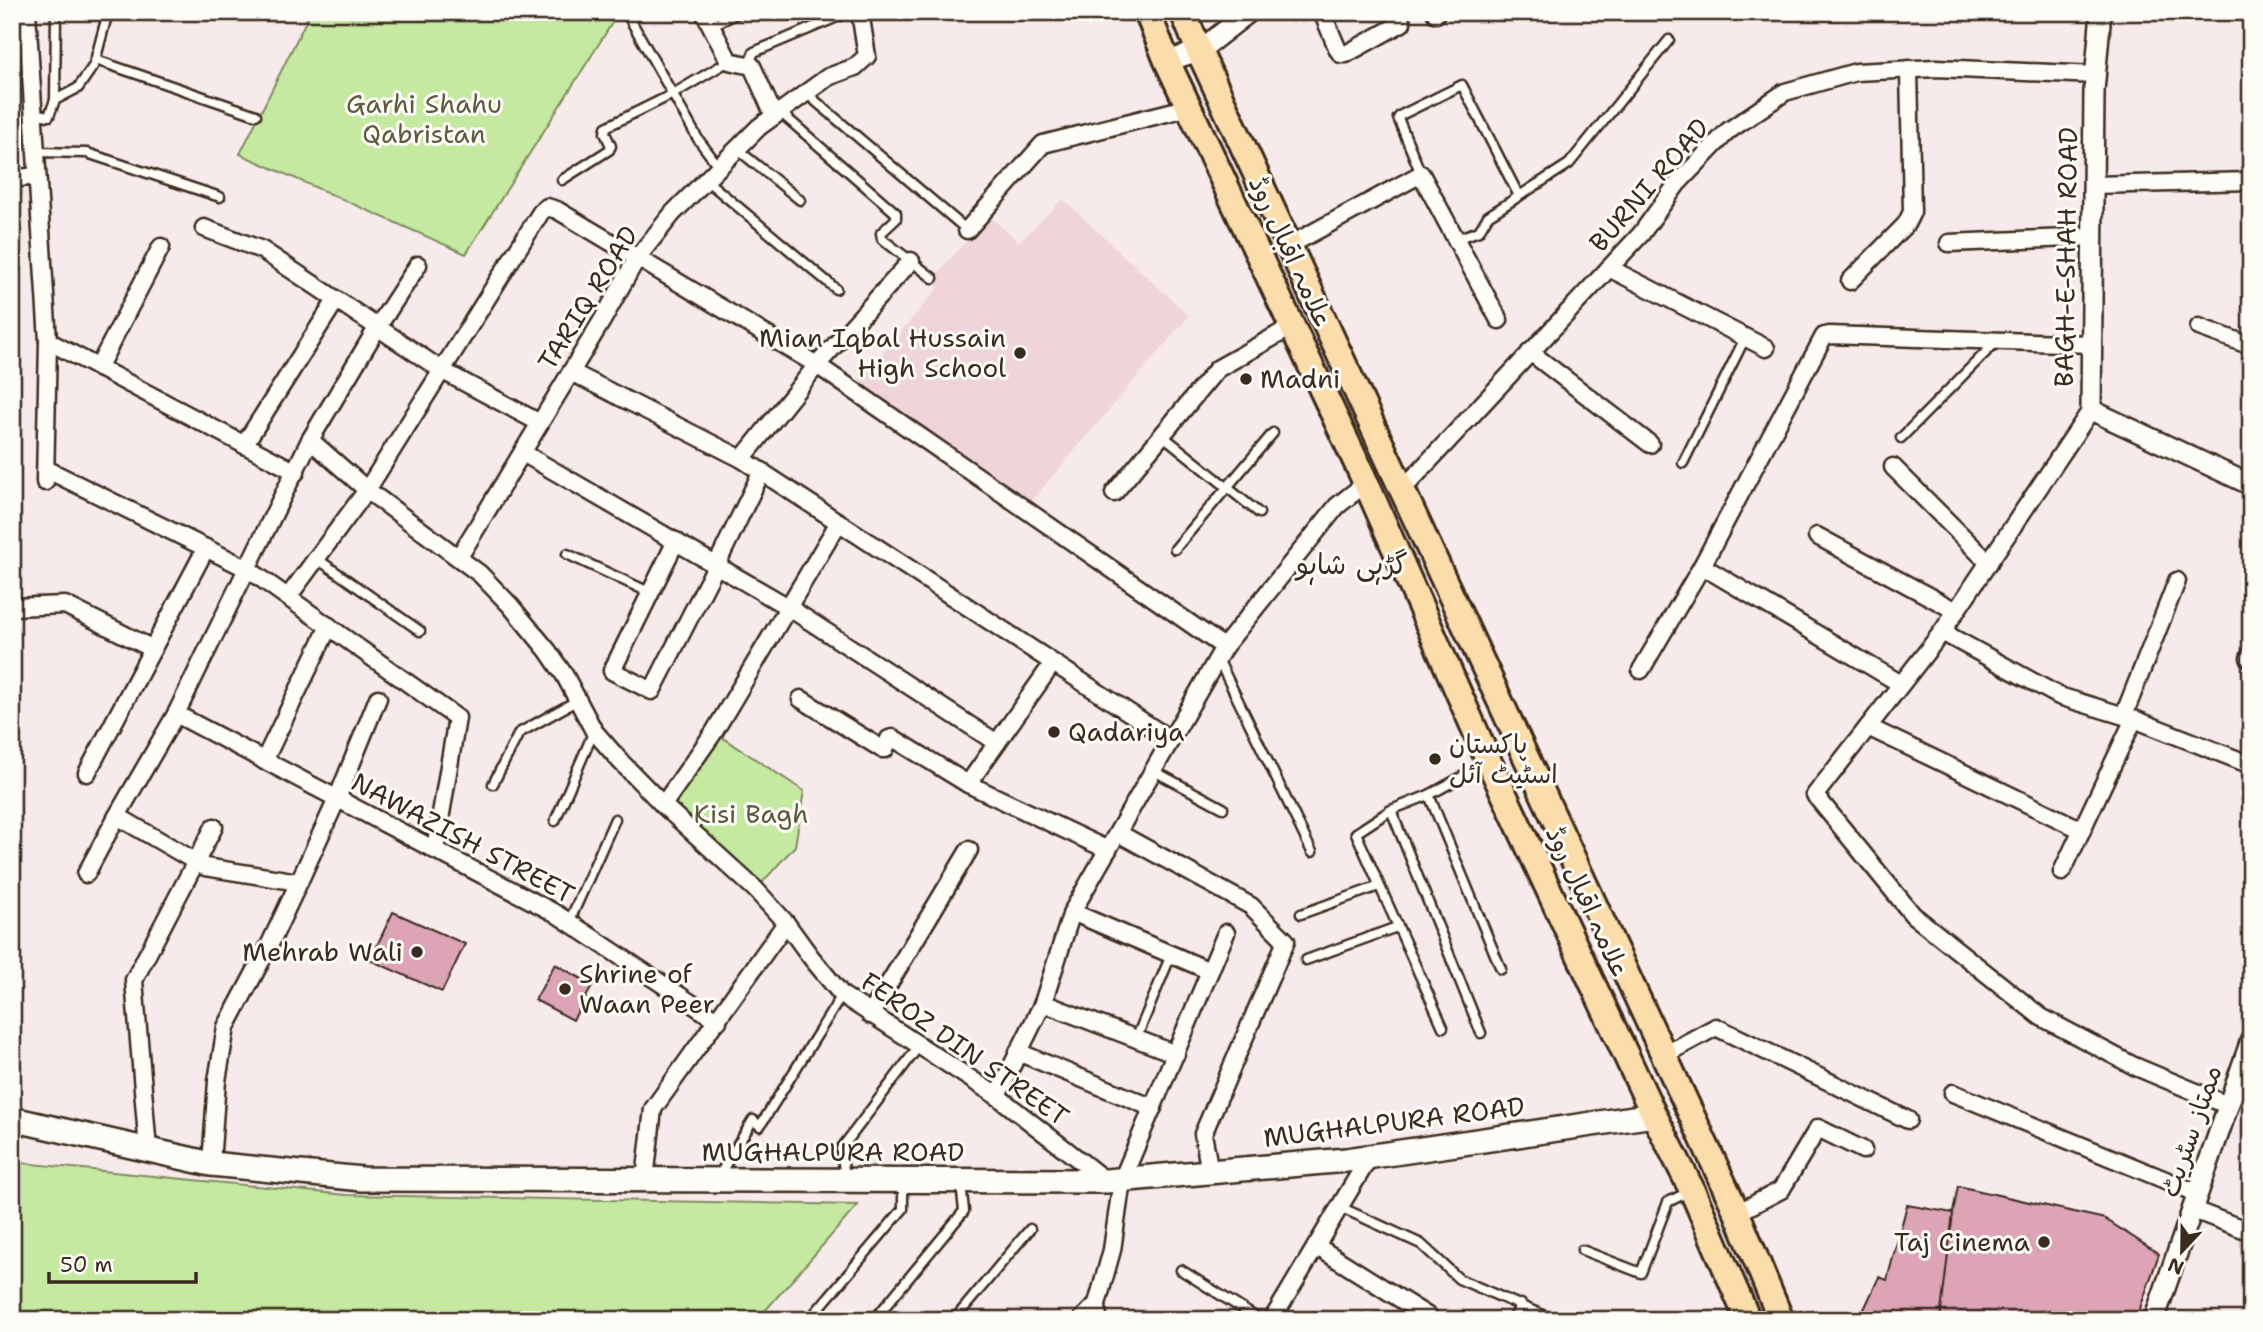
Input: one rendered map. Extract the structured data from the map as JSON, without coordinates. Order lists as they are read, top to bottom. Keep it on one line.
{"streets":{"main road":["علامہ اقبال روڈ","MUGHALPURA ROAD"],"street":["BURNI ROAD","BAGH-E-SHAH ROAD","TARIQ ROAD","NAWAZISH STREET","FEROZ DIN STREET","ممتاز سٹریٹ"]},"crossings":[["BURNI ROAD","علامہ اقبال روڈ"],["BURNI ROAD","BAGH-E-SHAH ROAD"],["علامہ اقبال روڈ","MUGHALPURA ROAD"],["TARIQ ROAD","FEROZ DIN STREET"],["FEROZ DIN STREET","MUGHALPURA ROAD"]],"districts":["گڑہی شاہو"],"parks":["Garhi Shahu Qabristan","Kisi Bagh"],"places":["Mian Iqbal Hussain High School","Madni","Qadariya","پاکستان اسٹیٹ آئل","Mehrab Wali","Shrine of Waan Peer","Taj Cinema"],"scale_bar":"50 m","north":"bottom"}
